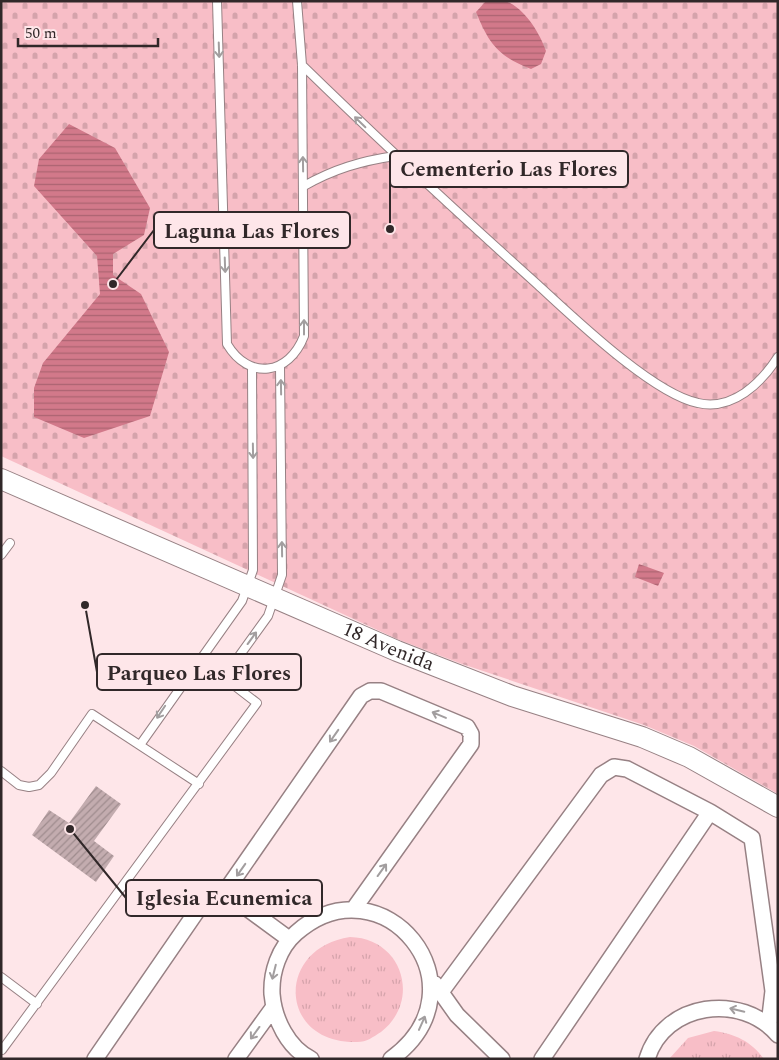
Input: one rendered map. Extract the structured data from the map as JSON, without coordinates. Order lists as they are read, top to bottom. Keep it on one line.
{"streets":{"street":["18 Avenida"]},"places":["Cementerio Las Flores","Laguna Las Flores","Parqueo Las Flores","Iglesia Ecunemica"],"scale_bar":"50 m"}
